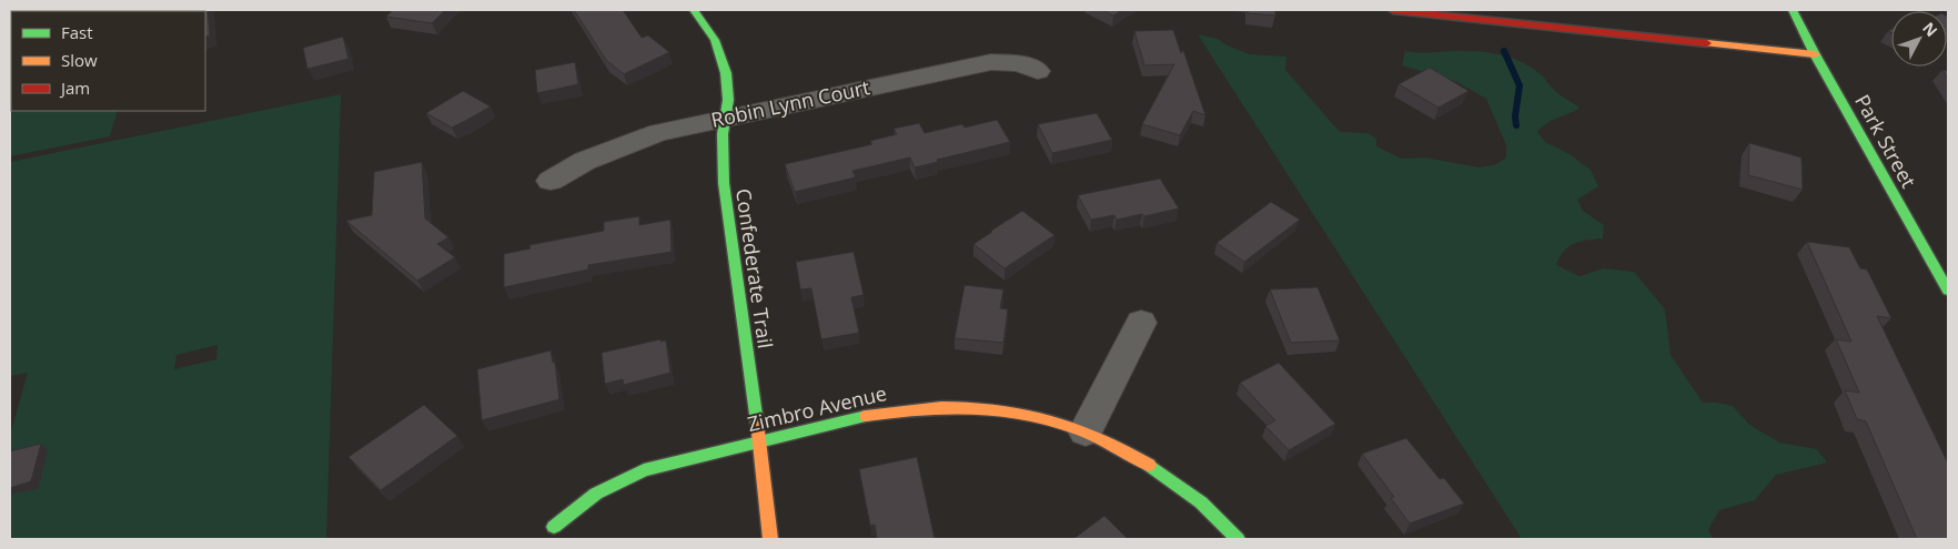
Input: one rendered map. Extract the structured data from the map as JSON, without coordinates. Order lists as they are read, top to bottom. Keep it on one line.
{"streets":{"street":["Robin Lynn Court","Park Street","Confederate Trail","Zimbro Avenue"]},"crossings":[["Robin Lynn Court","Confederate Trail"],["Confederate Trail","Zimbro Avenue"]],"legend":["Fast","Slow","Jam"],"north":"top right"}
